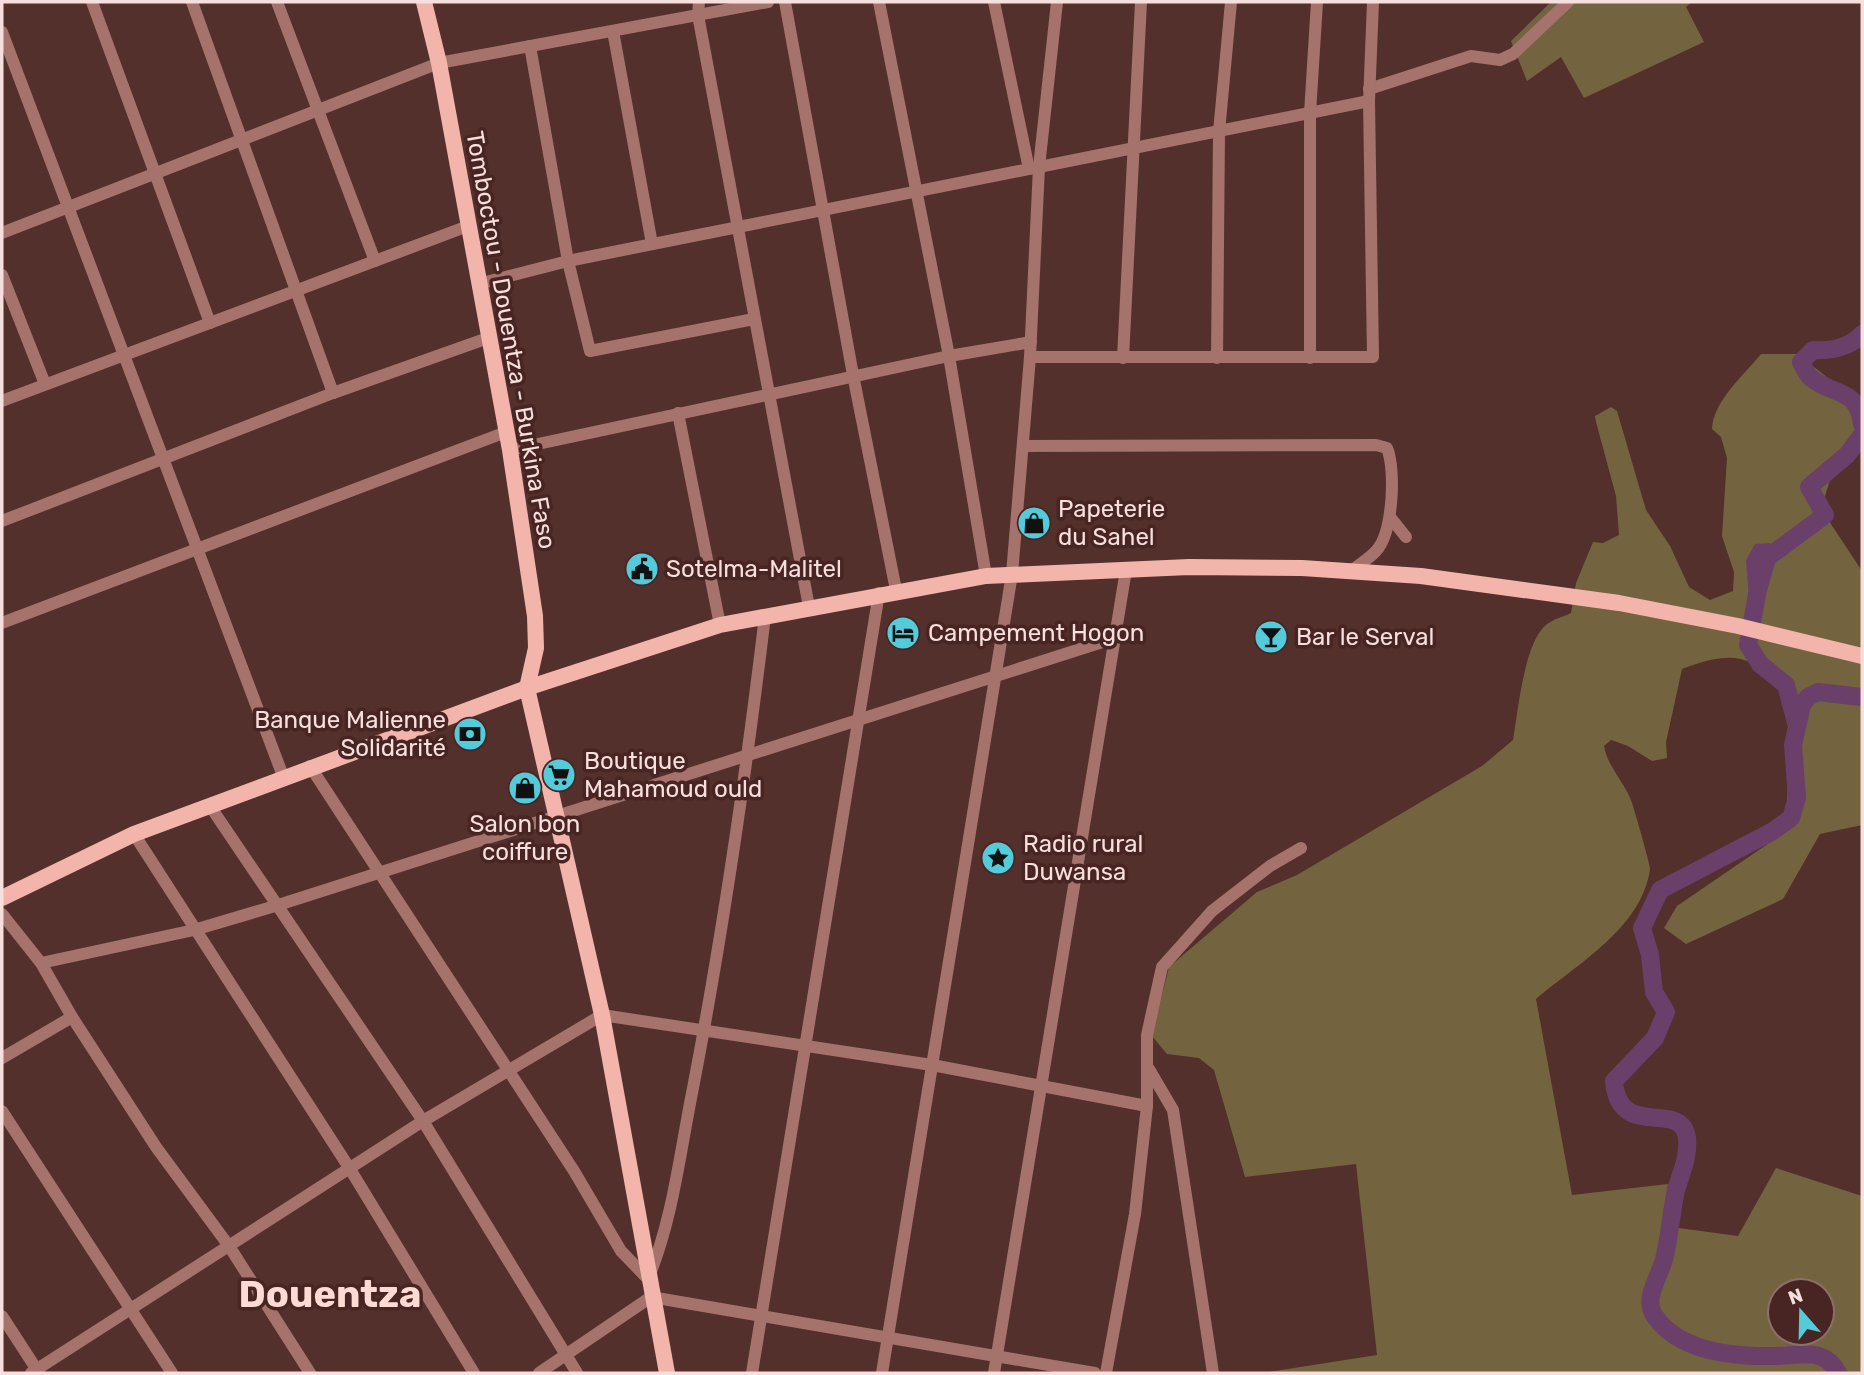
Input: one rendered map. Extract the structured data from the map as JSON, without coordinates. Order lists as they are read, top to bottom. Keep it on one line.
{"streets":{"main road":["Tomboctou - Douentza - Burkina Faso"]},"districts":["Douentza"],"places":{"shop":["Papeterie du Sahel","Salon bon coiffure"],"public building":["Sotelma-Malitel"],"hotel":["Campement Hogon"],"bar":["Bar le Serval"],"bank":["Banque Malienne Solidarité"],"supermarket":["Boutique Mahamoud ould"],"place":["Radio rural Duwansa"]},"north":"top"}
